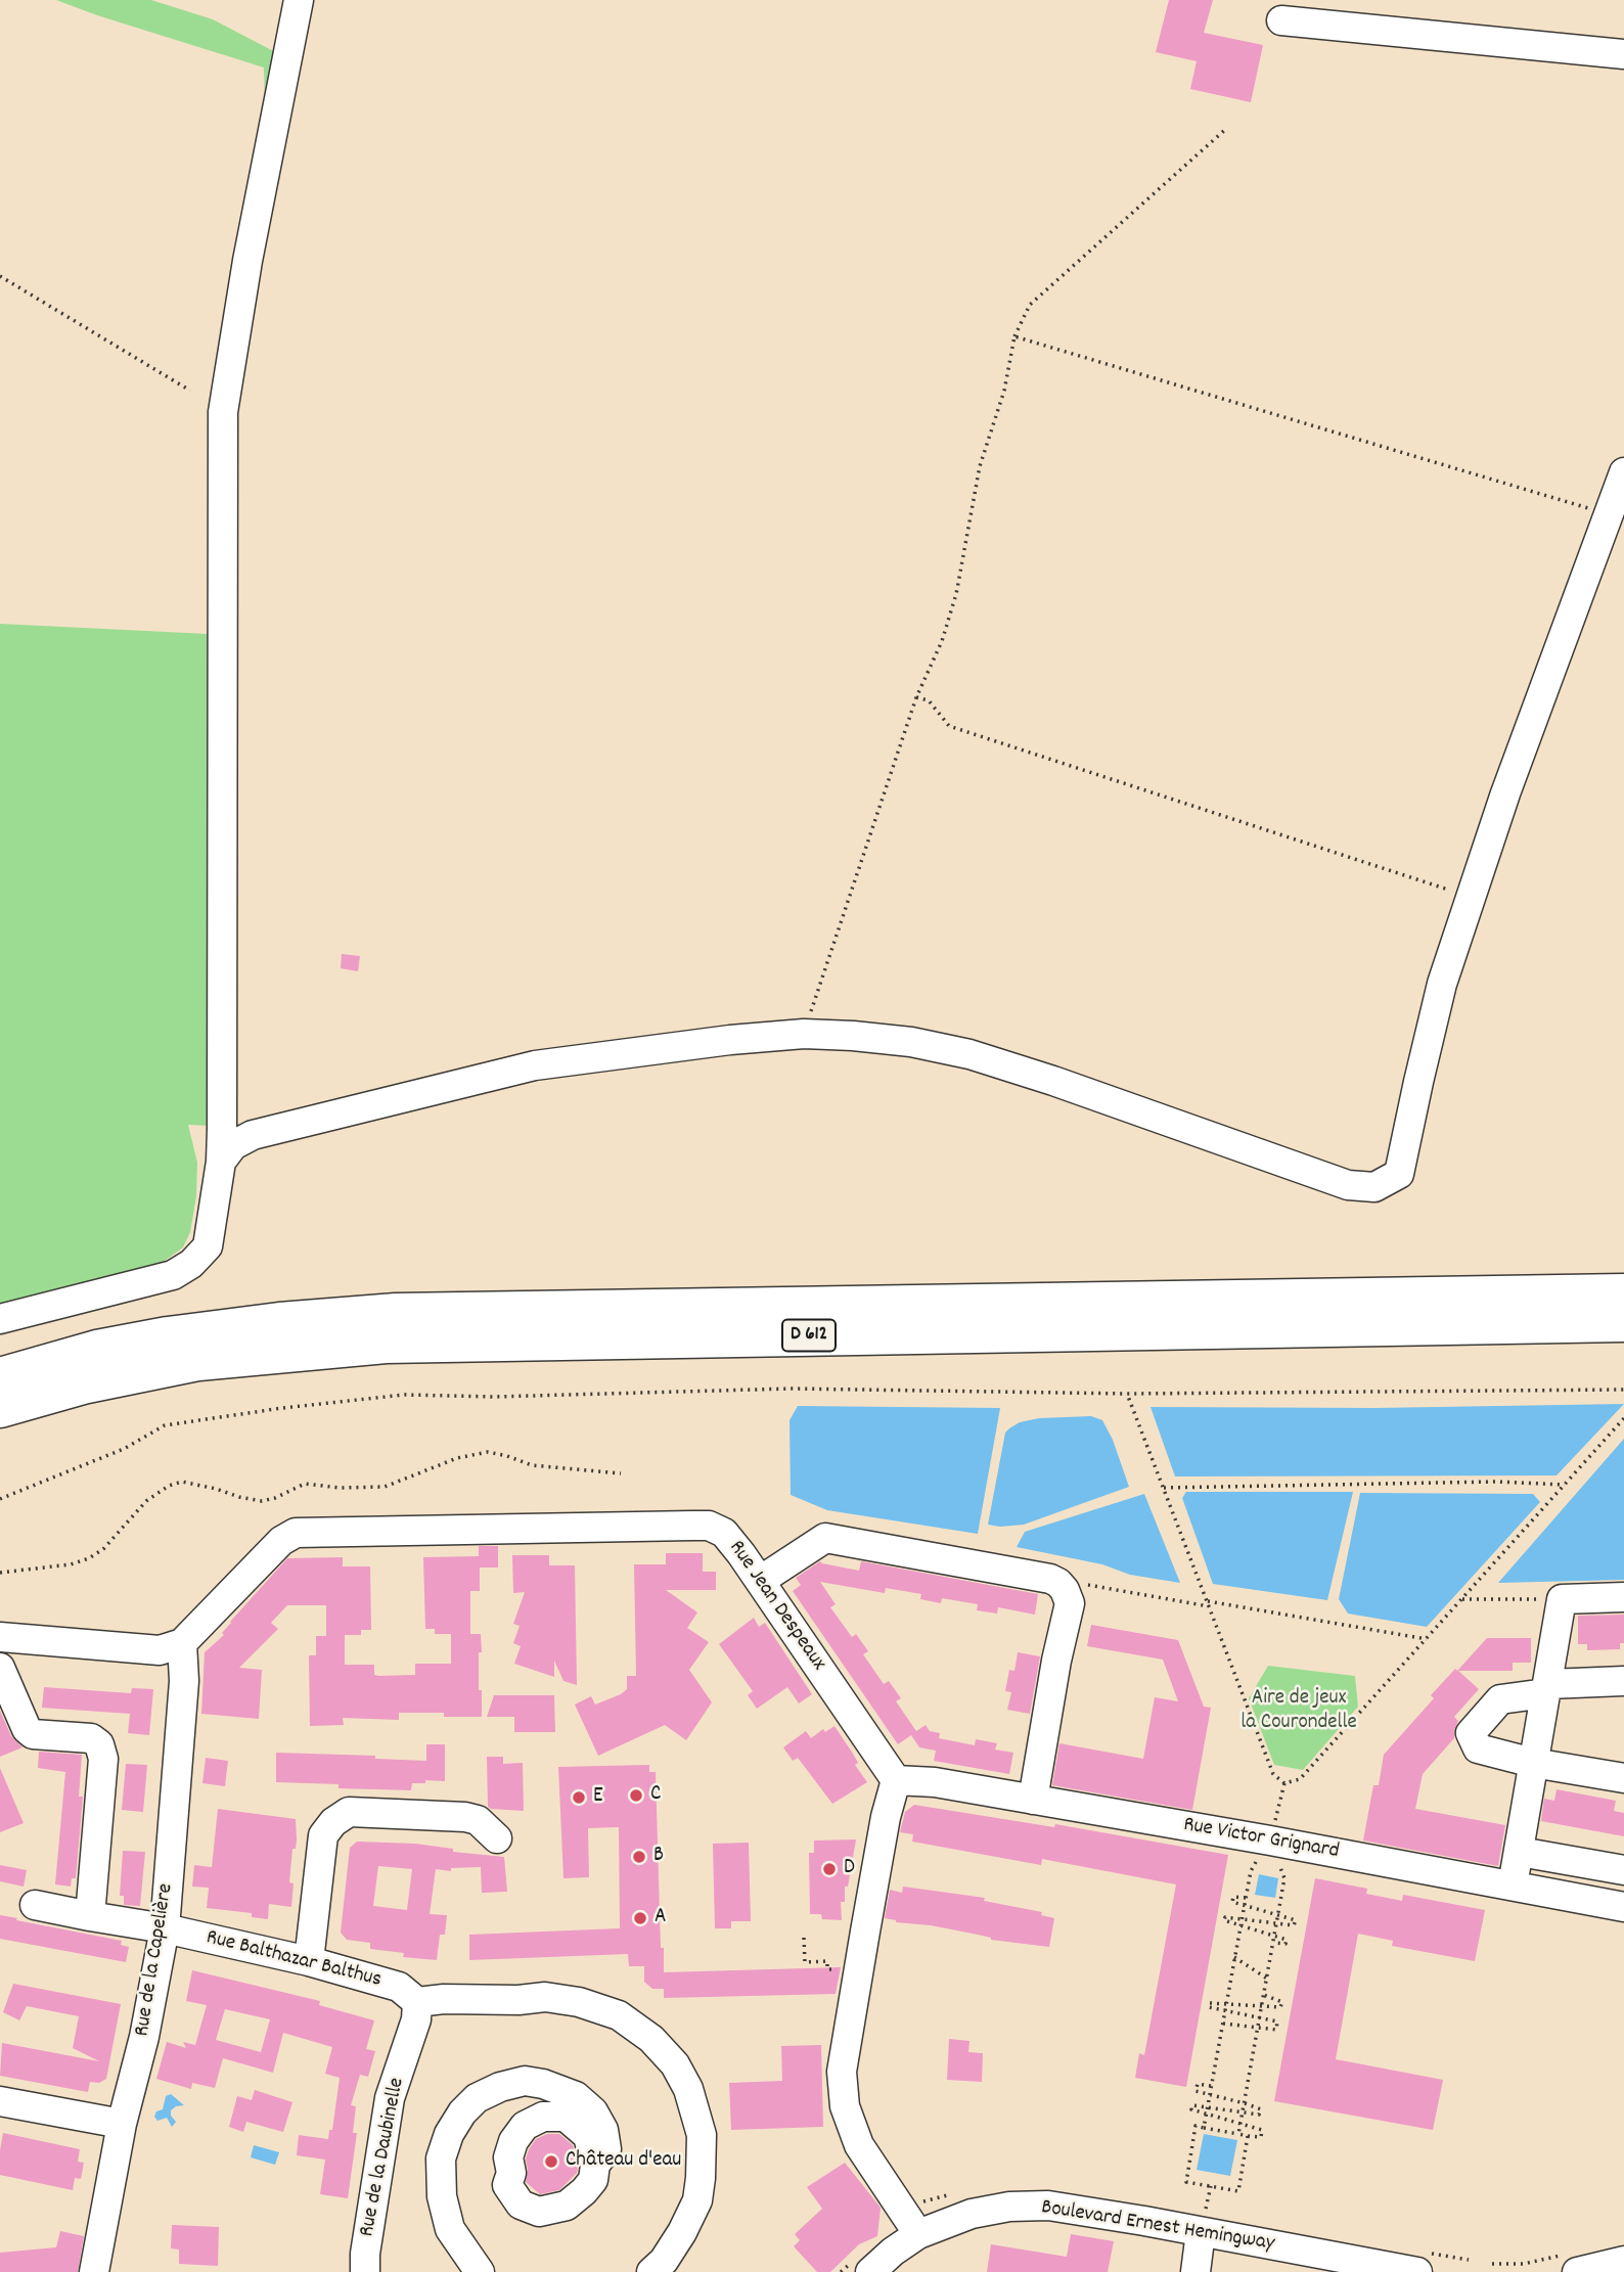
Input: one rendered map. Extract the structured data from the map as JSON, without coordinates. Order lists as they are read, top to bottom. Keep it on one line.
{"streets":{"highway":["D 612"],"street":["Rue Jean Despeaux","Rue Victor Grignard","Rue de la Capelière","Rue Balthazar Balthus","Rue de la Daubinelle","Boulevard Ernest Hemingway"]},"crossings":[["Rue Jean Despeaux","Rue Victor Grignard"],["Rue Jean Despeaux","Rue de la Capelière"],["Rue de la Capelière","Rue Balthazar Balthus"],["Rue Balthazar Balthus","Rue de la Daubinelle"]],"parks":["Aire de jeux la Courondelle"],"places":["C","E","B","D","A","Château d'eau"]}
